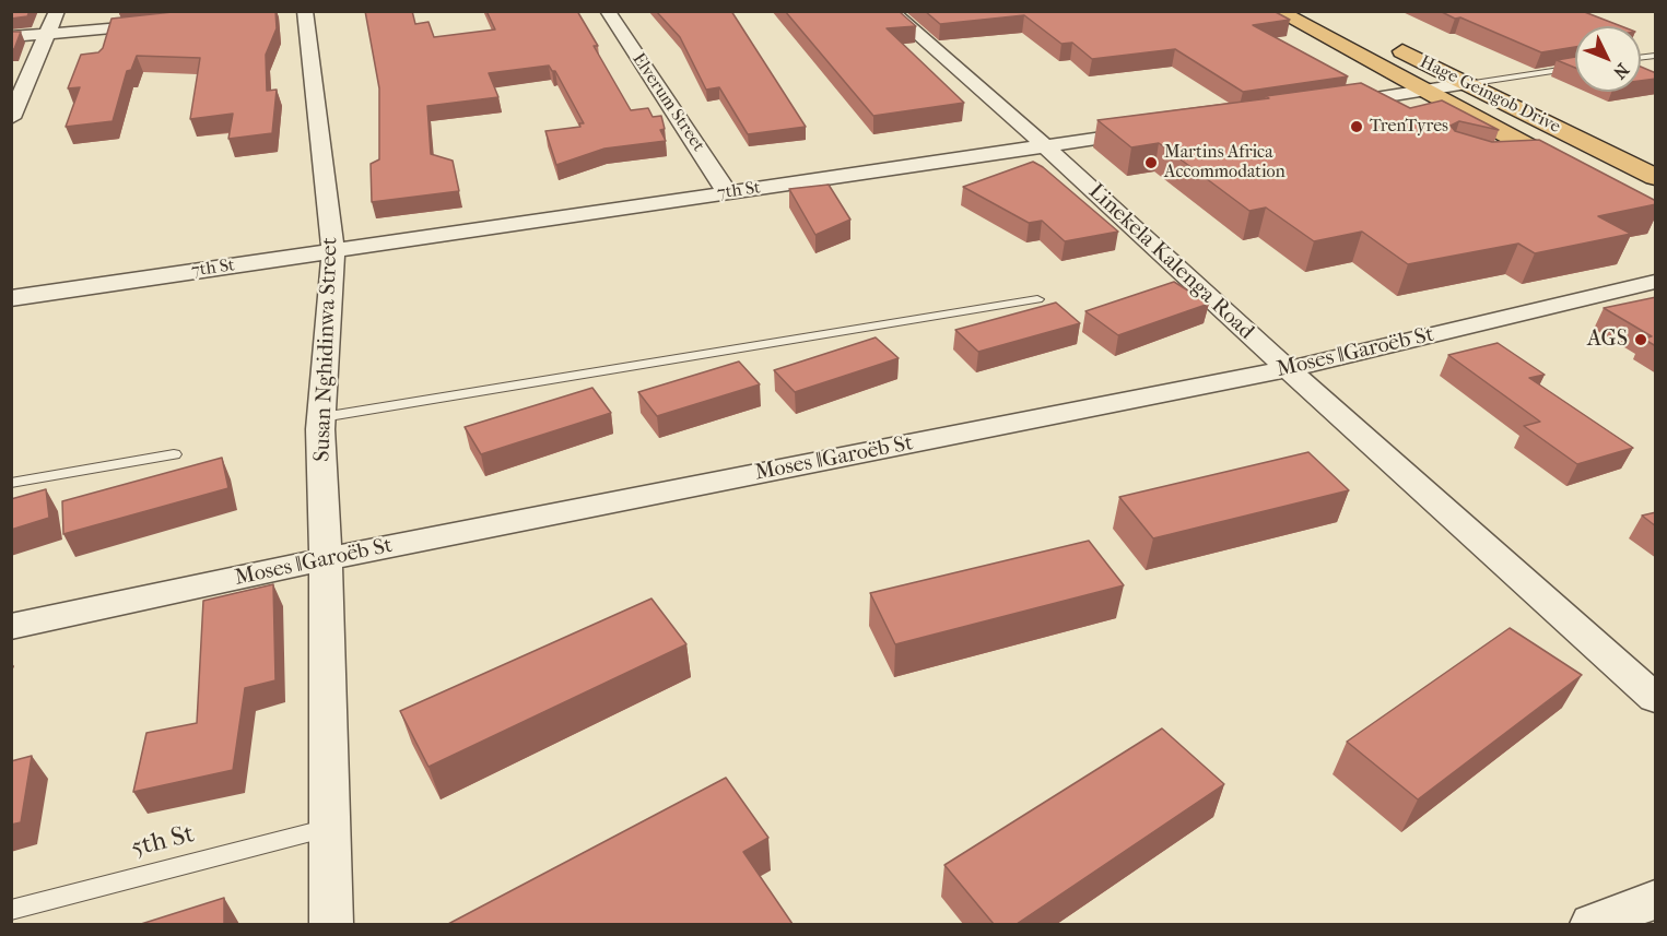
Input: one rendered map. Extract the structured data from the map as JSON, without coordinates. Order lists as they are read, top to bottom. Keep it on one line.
{"streets":{"highway":["Hage Geingob Drive"],"street":["Elverum Street","7th St","Linekela Kalenga Road","Susan Nghidinwa Street","Moses ǁGaroëb St"],"lane":["5th St"]},"crossings":[["Elverum Street","7th St"],["7th St","Linekela Kalenga Road"],["7th St","Susan Nghidinwa Street"],["Linekela Kalenga Road","Moses ǁGaroëb St"],["Susan Nghidinwa Street","Moses ǁGaroëb St"],["Susan Nghidinwa Street","5th St"]],"places":["TrenTyres","Martins Africa Accommodation","AGS"],"north":"bottom right"}
